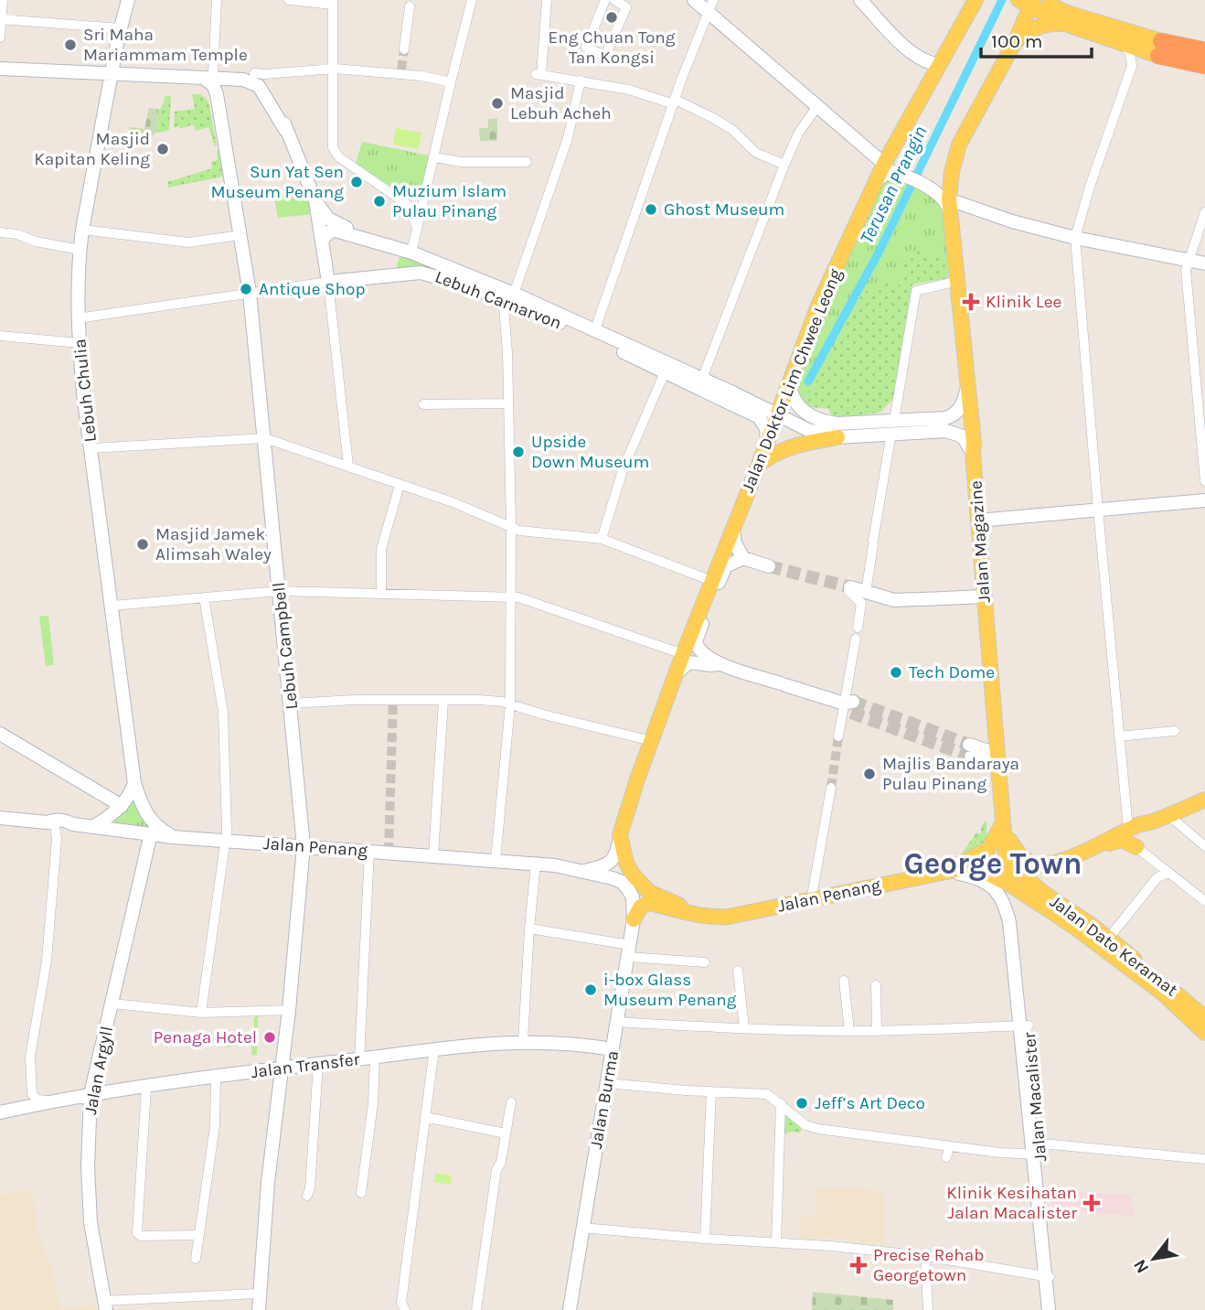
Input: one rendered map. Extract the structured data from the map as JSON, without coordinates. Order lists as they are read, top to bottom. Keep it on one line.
{"streets":{"main road":["Lebuh Carnarvon","Jalan Doktor Lim Chwee Leong","Lebuh Chulia","Jalan Magazine","Lebuh Campbell","Jalan Penang","Jalan Dato Keramat","Jalan Transfer","Jalan Argyll","Jalan Macalister","Jalan Burma"]},"crossings":[["Lebuh Carnarvon","Jalan Doktor Lim Chwee Leong"],["Lebuh Carnarvon","Lebuh Chulia"],["Lebuh Carnarvon","Jalan Magazine"],["Lebuh Carnarvon","Lebuh Campbell"],["Jalan Doktor Lim Chwee Leong","Jalan Penang"],["Lebuh Chulia","Jalan Penang"],["Jalan Magazine","Jalan Penang"],["Jalan Magazine","Jalan Dato Keramat"],["Jalan Magazine","Jalan Macalister"],["Lebuh Campbell","Jalan Penang"],["Lebuh Campbell","Jalan Transfer"],["Jalan Penang","Jalan Dato Keramat"],["Jalan Penang","Jalan Argyll"],["Jalan Penang","Jalan Macalister"],["Jalan Penang","Jalan Burma"],["Jalan Dato Keramat","Jalan Macalister"],["Jalan Transfer","Jalan Argyll"],["Jalan Transfer","Jalan Burma"]],"districts":["George Town"],"water":["Terusan Prangin"],"places":{"other":["Eng Chuan Tong Tan Kongsi","Sri Maha Mariammam Temple","Masjid Lebuh Acheh","Masjid Kapitan Keling","Sun Yat Sen Museum Penang","Muzium Islam Pulau Pinang","Ghost Museum","Antique Shop","Upside Down Museum","Masjid Jamek Alimsah Waley","Tech Dome","Majlis Bandaraya Pulau Pinang","i-box Glass Museum Penang","Penaga Hotel","Jeff’s Art Deco"],"health":["Klinik Lee","Klinik Kesihatan Jalan Macalister","Precise Rehab Georgetown"]},"scale_bar":"100 m","north":"bottom left"}
